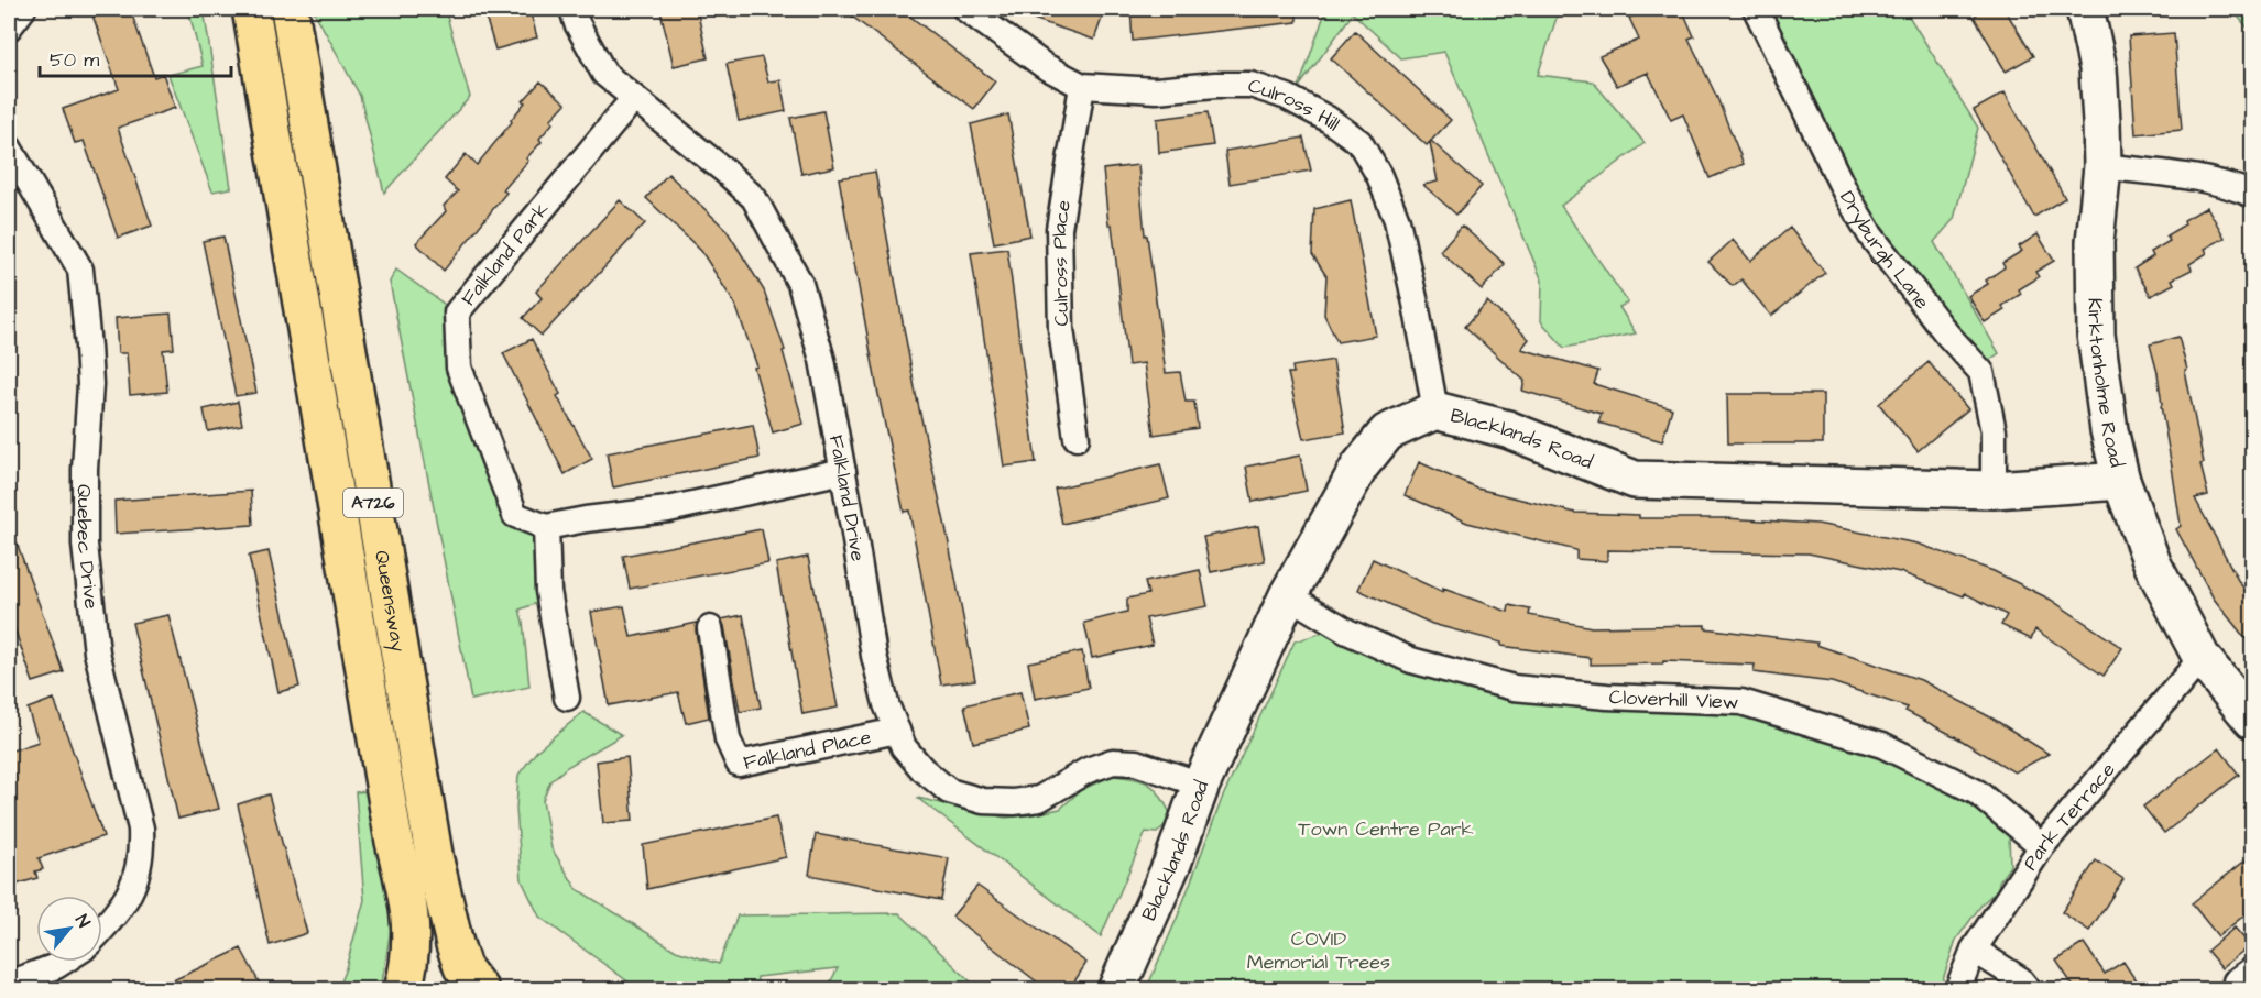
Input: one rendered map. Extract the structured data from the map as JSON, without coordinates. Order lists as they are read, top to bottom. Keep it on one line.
{"streets":{"highway":["A726","Queensway"],"street":["Culross Hill","Dryburgh Lane","Falkland Park","Culross Place","Kirktonholme Road","Blacklands Road","Falkland Drive","Quebec Drive","Cloverhill View","Falkland Place","Park Terrace"]},"crossings":[["Culross Hill","Culross Place"],["Culross Hill","Blacklands Road"],["Dryburgh Lane","Blacklands Road"],["Falkland Park","Falkland Drive"],["Kirktonholme Road","Blacklands Road"],["Kirktonholme Road","Park Terrace"],["Blacklands Road","Falkland Drive"],["Blacklands Road","Cloverhill View"],["Falkland Drive","Falkland Place"],["Cloverhill View","Park Terrace"]],"parks":["Town Centre Park","COVID Memorial Trees"],"scale_bar":"50 m","north":"top right"}
